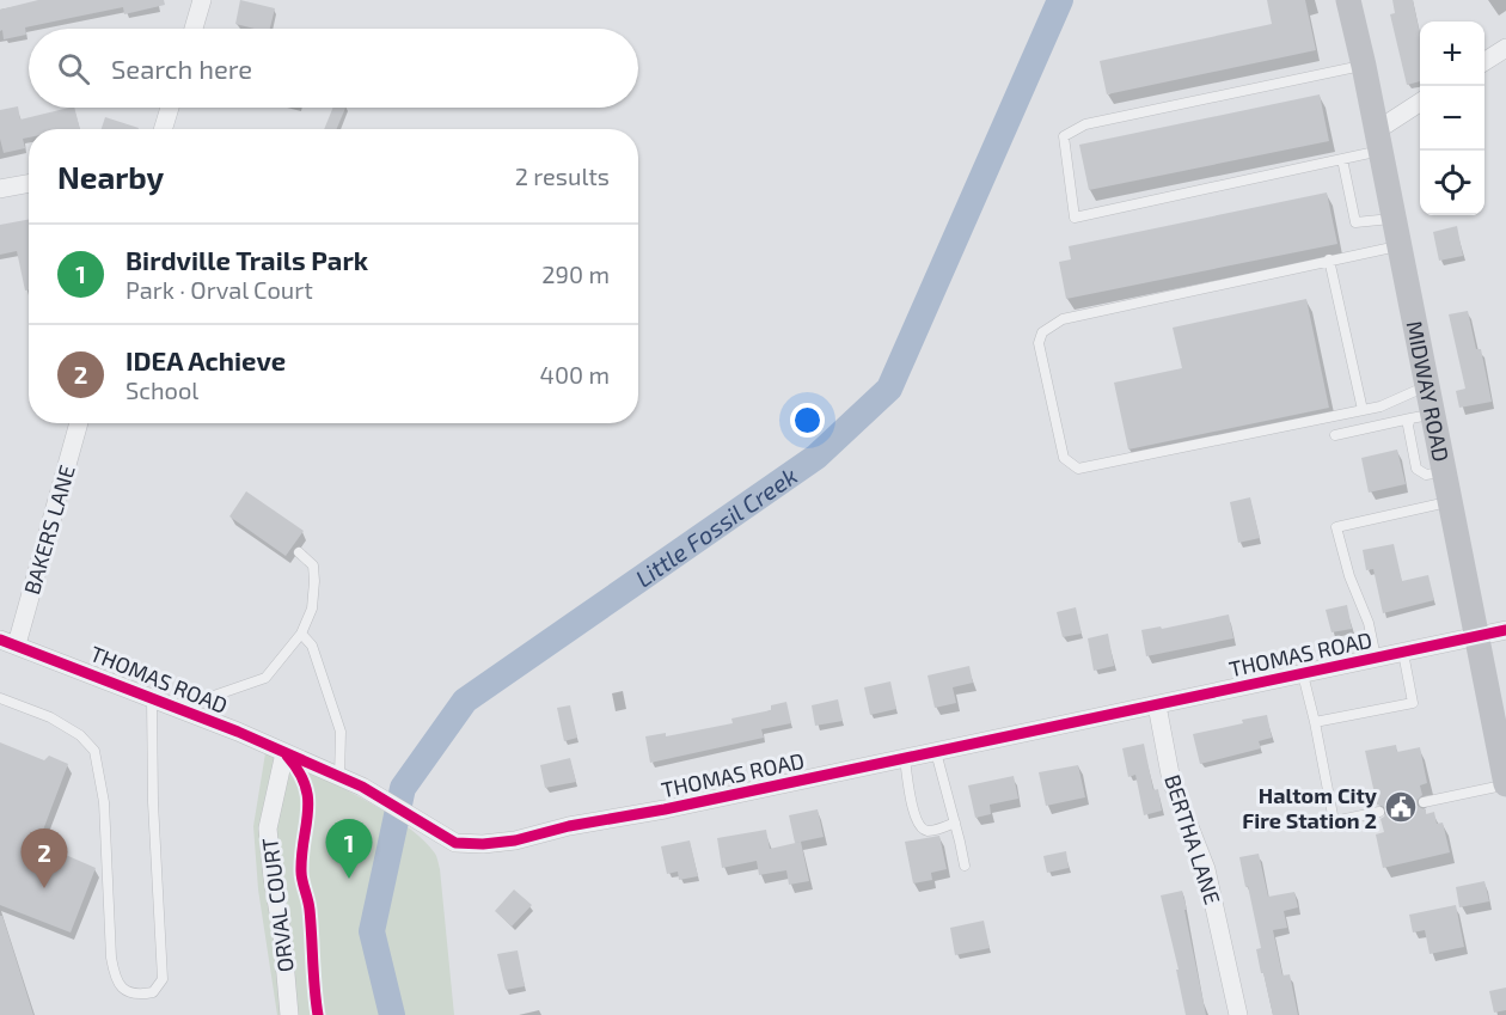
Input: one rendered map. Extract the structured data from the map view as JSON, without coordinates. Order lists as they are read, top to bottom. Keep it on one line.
{"streets":{"main road":["MIDWAY ROAD"],"street":["BAKERS LANE","THOMAS ROAD","BERTHA LANE","ORVAL COURT"]},"crossings":[["MIDWAY ROAD","THOMAS ROAD"],["BAKERS LANE","THOMAS ROAD"],["THOMAS ROAD","BERTHA LANE"],["THOMAS ROAD","ORVAL COURT"]],"water":["Little Fossil Creek"],"places":{"public building":["Haltom City Fire Station 2"]},"page":{"map_buttons":["+","−"],"search":"Search here","heading":["Nearby","2 results"],"list":[{"mark":"1","name":"Birdville Trails Park","note":"Park · Orval Court","value":"290 m"},{"mark":"2","name":"IDEA Achieve","note":"School","value":"400 m"}],"pins":["1","2"]}}
